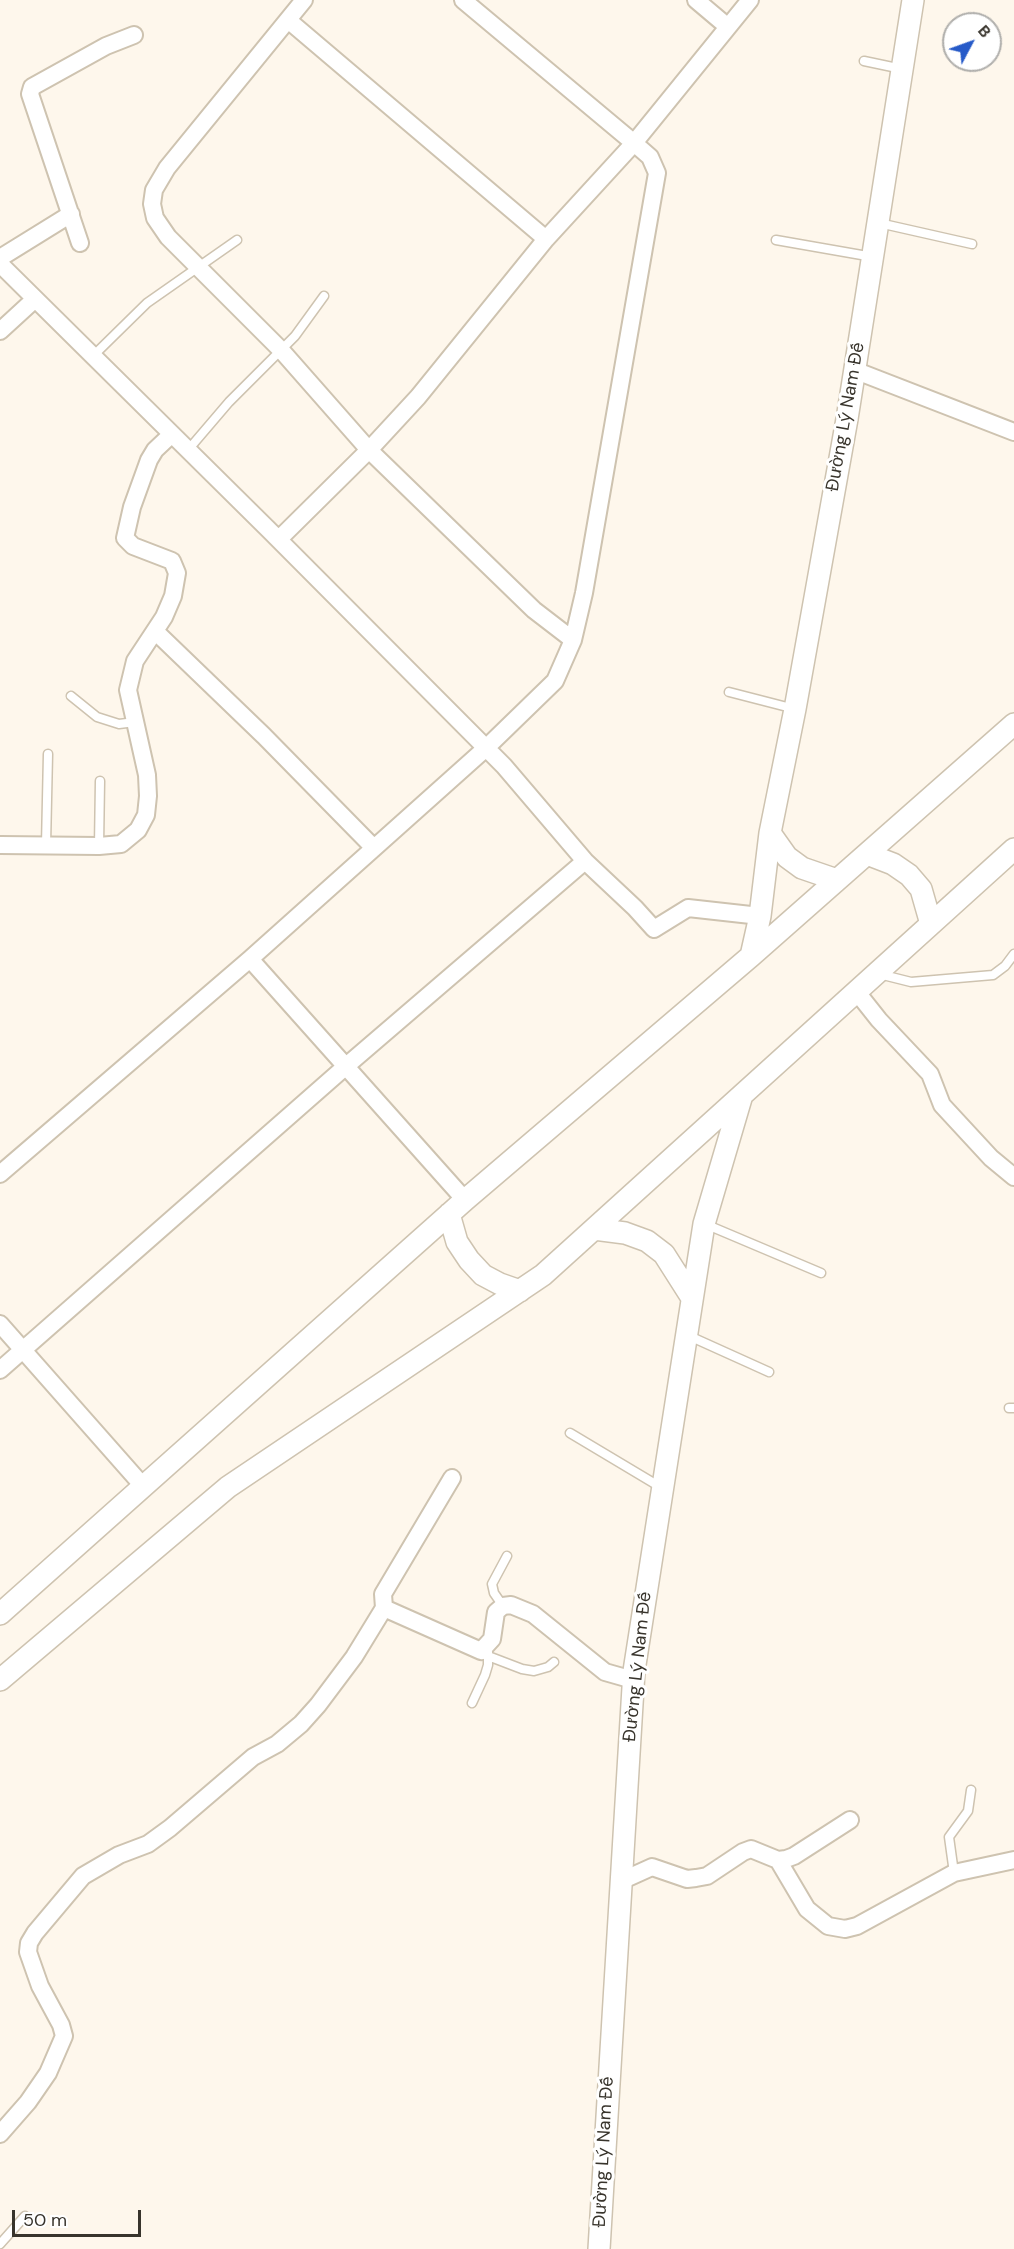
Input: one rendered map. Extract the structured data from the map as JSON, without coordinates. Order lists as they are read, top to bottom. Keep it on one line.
{"streets":{"street":["Đường Lý Nam Đế"]},"scale_bar":"50 m","north":"top right"}
